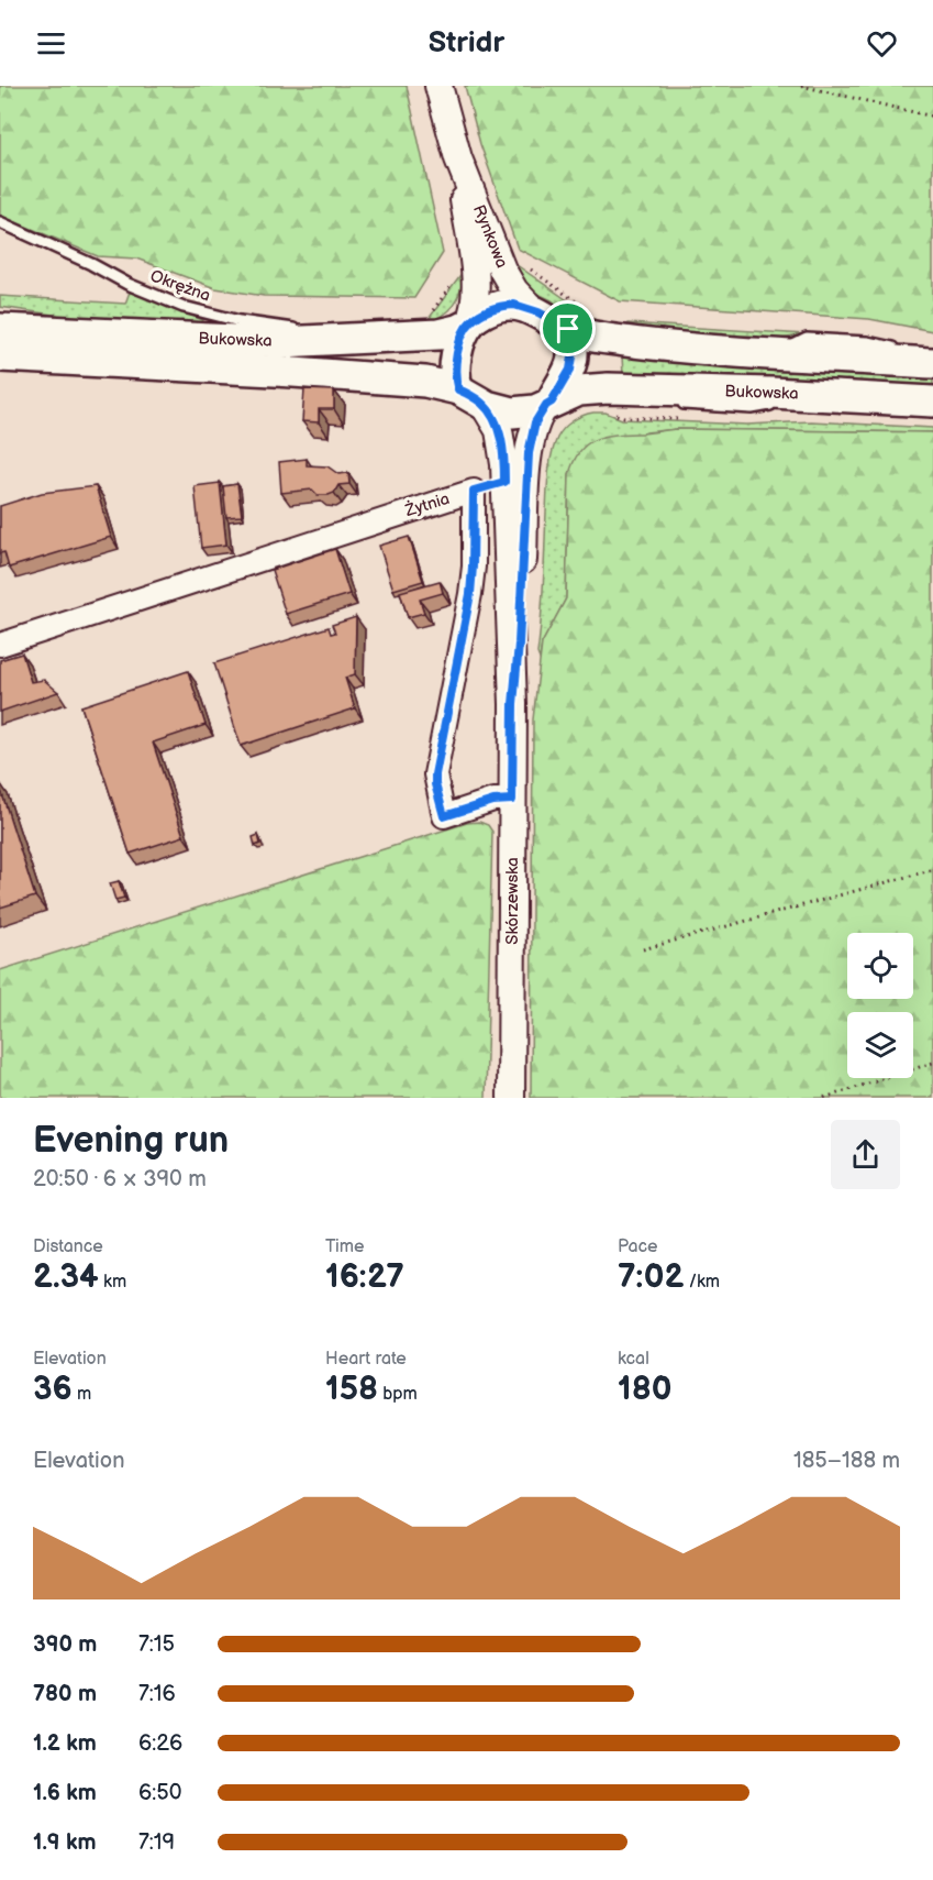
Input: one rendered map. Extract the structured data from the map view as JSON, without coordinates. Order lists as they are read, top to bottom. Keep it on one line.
{"streets":{"main road":["Bukowska"],"street":["Rynkowa","Żytnia","Skórzewska"],"lane":["Okrężna"]},"crossings":[["Rynkowa","Bukowska"],["Rynkowa","Skórzewska"],["Okrężna","Bukowska"],["Bukowska","Skórzewska"],["Żytnia","Skórzewska"]],"page":{"header":"Stridr","heading":["Evening run","20:50 · 6 × 390 m"],"stats":[["Distance","2.34 km"],["Time","16:27"],["Pace","7:02 /km"],["Elevation","36 m"],["Heart rate","158 bpm"],["kcal","180"]],"chart":["Elevation","185–188 m"],"list":[{"name":"390 m","note":"7:15"},{"name":"780 m","note":"7:16"},{"name":"1.2 km","note":"6:26"},{"name":"1.6 km","note":"6:50"},{"name":"1.9 km","note":"7:19"}]}}
